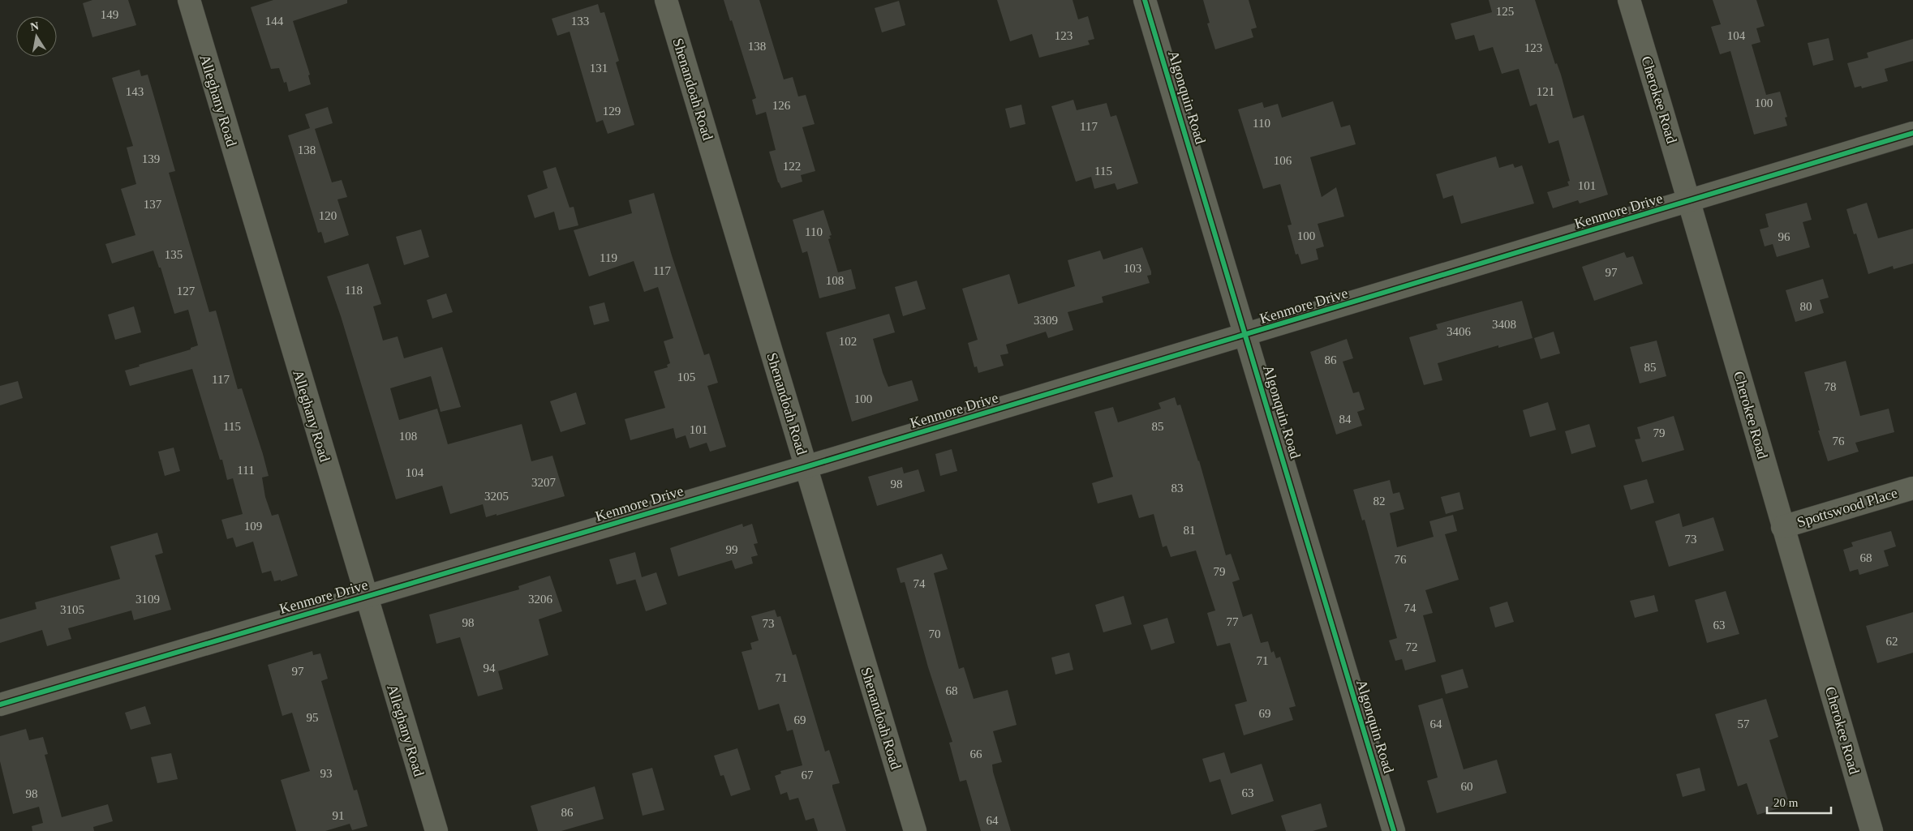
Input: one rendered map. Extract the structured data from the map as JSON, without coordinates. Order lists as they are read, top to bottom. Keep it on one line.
{"streets":{"street":["Shenandoah Road","Algonquin Road","Cherokee Road","Alleghany Road","Kenmore Drive","Spottswood Place"]},"crossings":[["Shenandoah Road","Kenmore Drive"],["Algonquin Road","Kenmore Drive"],["Cherokee Road","Kenmore Drive"],["Cherokee Road","Spottswood Place"],["Alleghany Road","Kenmore Drive"]],"house_numbers":["125","149","144","133","123","104","138","123","131","143","121","100","126","129","110","117","138","139","106","122","115","101","137","120","110","100","96","135","119","103","117","97","108","118","127","80","3309","3408","3406","102","86","85","105","117","78","100","84","115","85","101","79","108","76","111","104","3207","98","83","3205","82","109","81","73","99","68","76","79","74","3109","3206","74","3105","77","98","73","63","70","62","72","71","94","97","71","68","69","95","69","64","57","66","93","67","60","63","98","86","91","64"],"scale_bar":"20 m","north":"top"}
